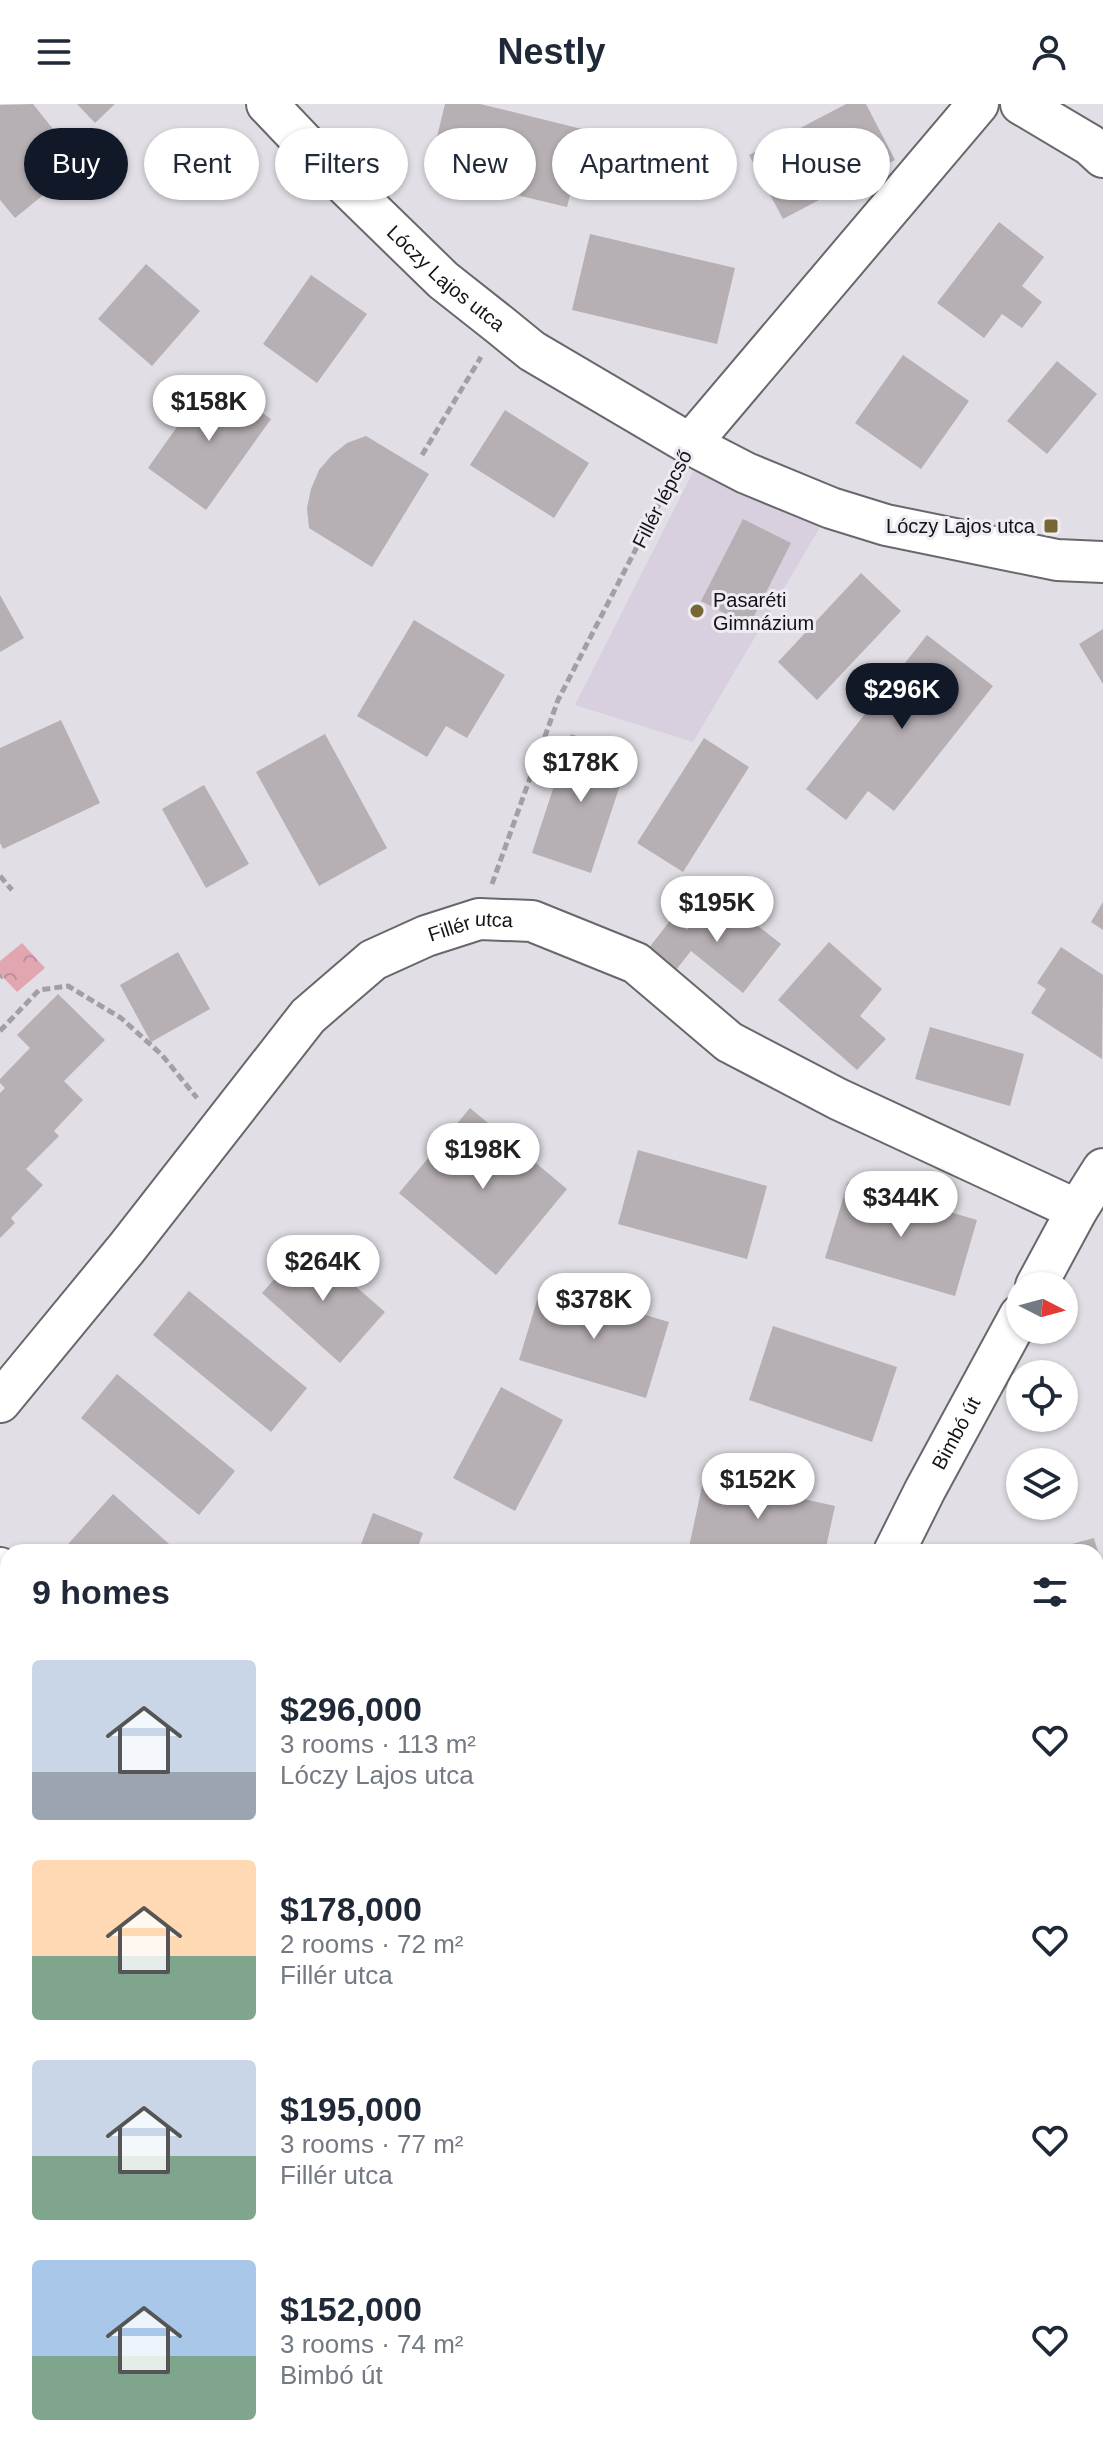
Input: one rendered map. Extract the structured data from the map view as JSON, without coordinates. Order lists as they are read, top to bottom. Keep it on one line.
{"streets":{"street":["Lóczy Lajos utca","Fillér lépcső","Fillér utca","Bimbó út"]},"crossings":[["Lóczy Lajos utca","Fillér lépcső"],["Fillér lépcső","Fillér utca"]],"places":{"transit":["Lóczy Lajos utca"],"other":["Pasaréti Gimnázium"]},"north":"right","page":{"header":"Nestly","chip":["Buy","Rent","Filters","New","Apartment","House"],"price":["$158K","$296K","$178K","$195K","$198K","$344K","$264K","$378K","$152K"],"heading":"9 homes","list":[{"name":"$296,000","note":"3 rooms · 113 m² · Lóczy Lajos utca"},{"name":"$178,000","note":"2 rooms · 72 m² · Fillér utca"},{"name":"$195,000","note":"3 rooms · 77 m² · Fillér utca"},{"name":"$152,000","note":"3 rooms · 74 m² · Bimbó út"}]}}
